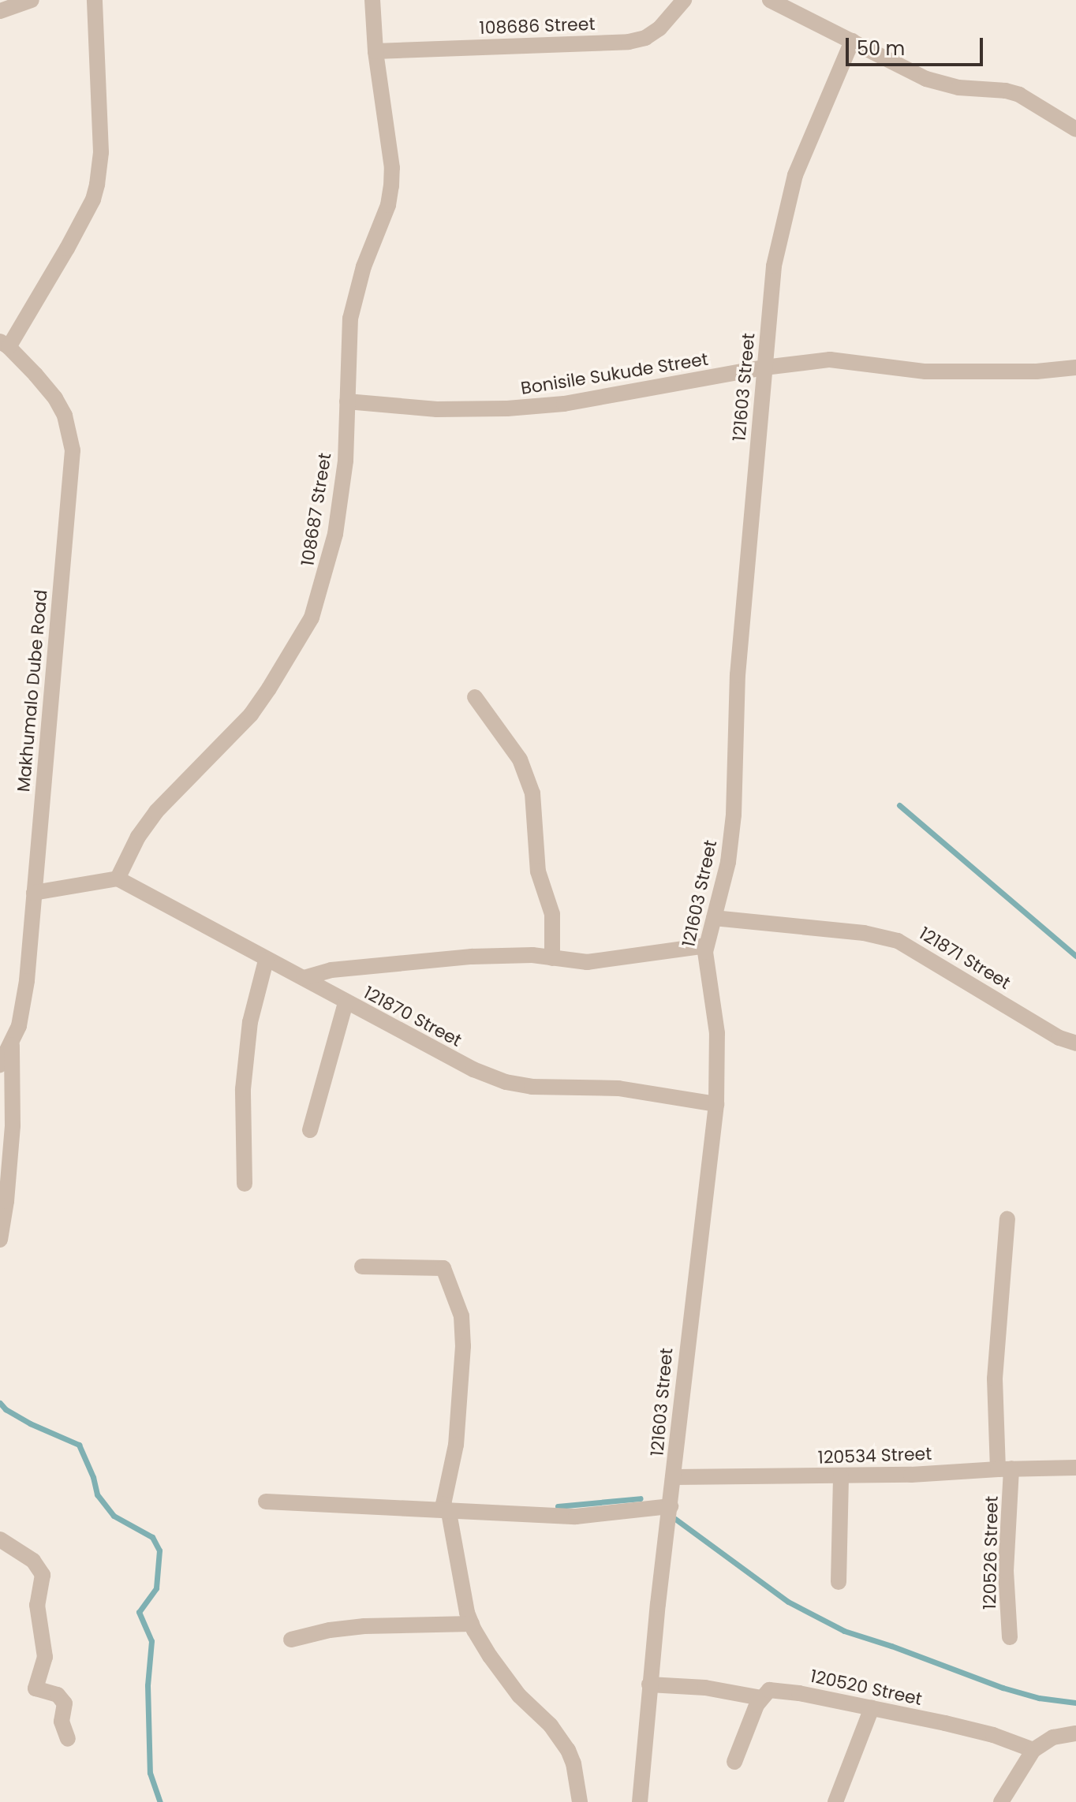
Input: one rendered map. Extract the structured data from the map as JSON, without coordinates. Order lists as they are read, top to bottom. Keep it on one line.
{"streets":{"street":["108686 Street","Bonisile Sukude Street","121603 Street","108687 Street","Makhumalo Dube Road","121871 Street","121870 Street","120534 Street","120526 Street","120520 Street"]},"crossings":[["108686 Street","108687 Street"],["Bonisile Sukude Street","121603 Street"],["Bonisile Sukude Street","108687 Street"],["121603 Street","121871 Street"],["121603 Street","121870 Street"],["121603 Street","120534 Street"],["108687 Street","121870 Street"],["120534 Street","120526 Street"]],"scale_bar":"50 m"}
